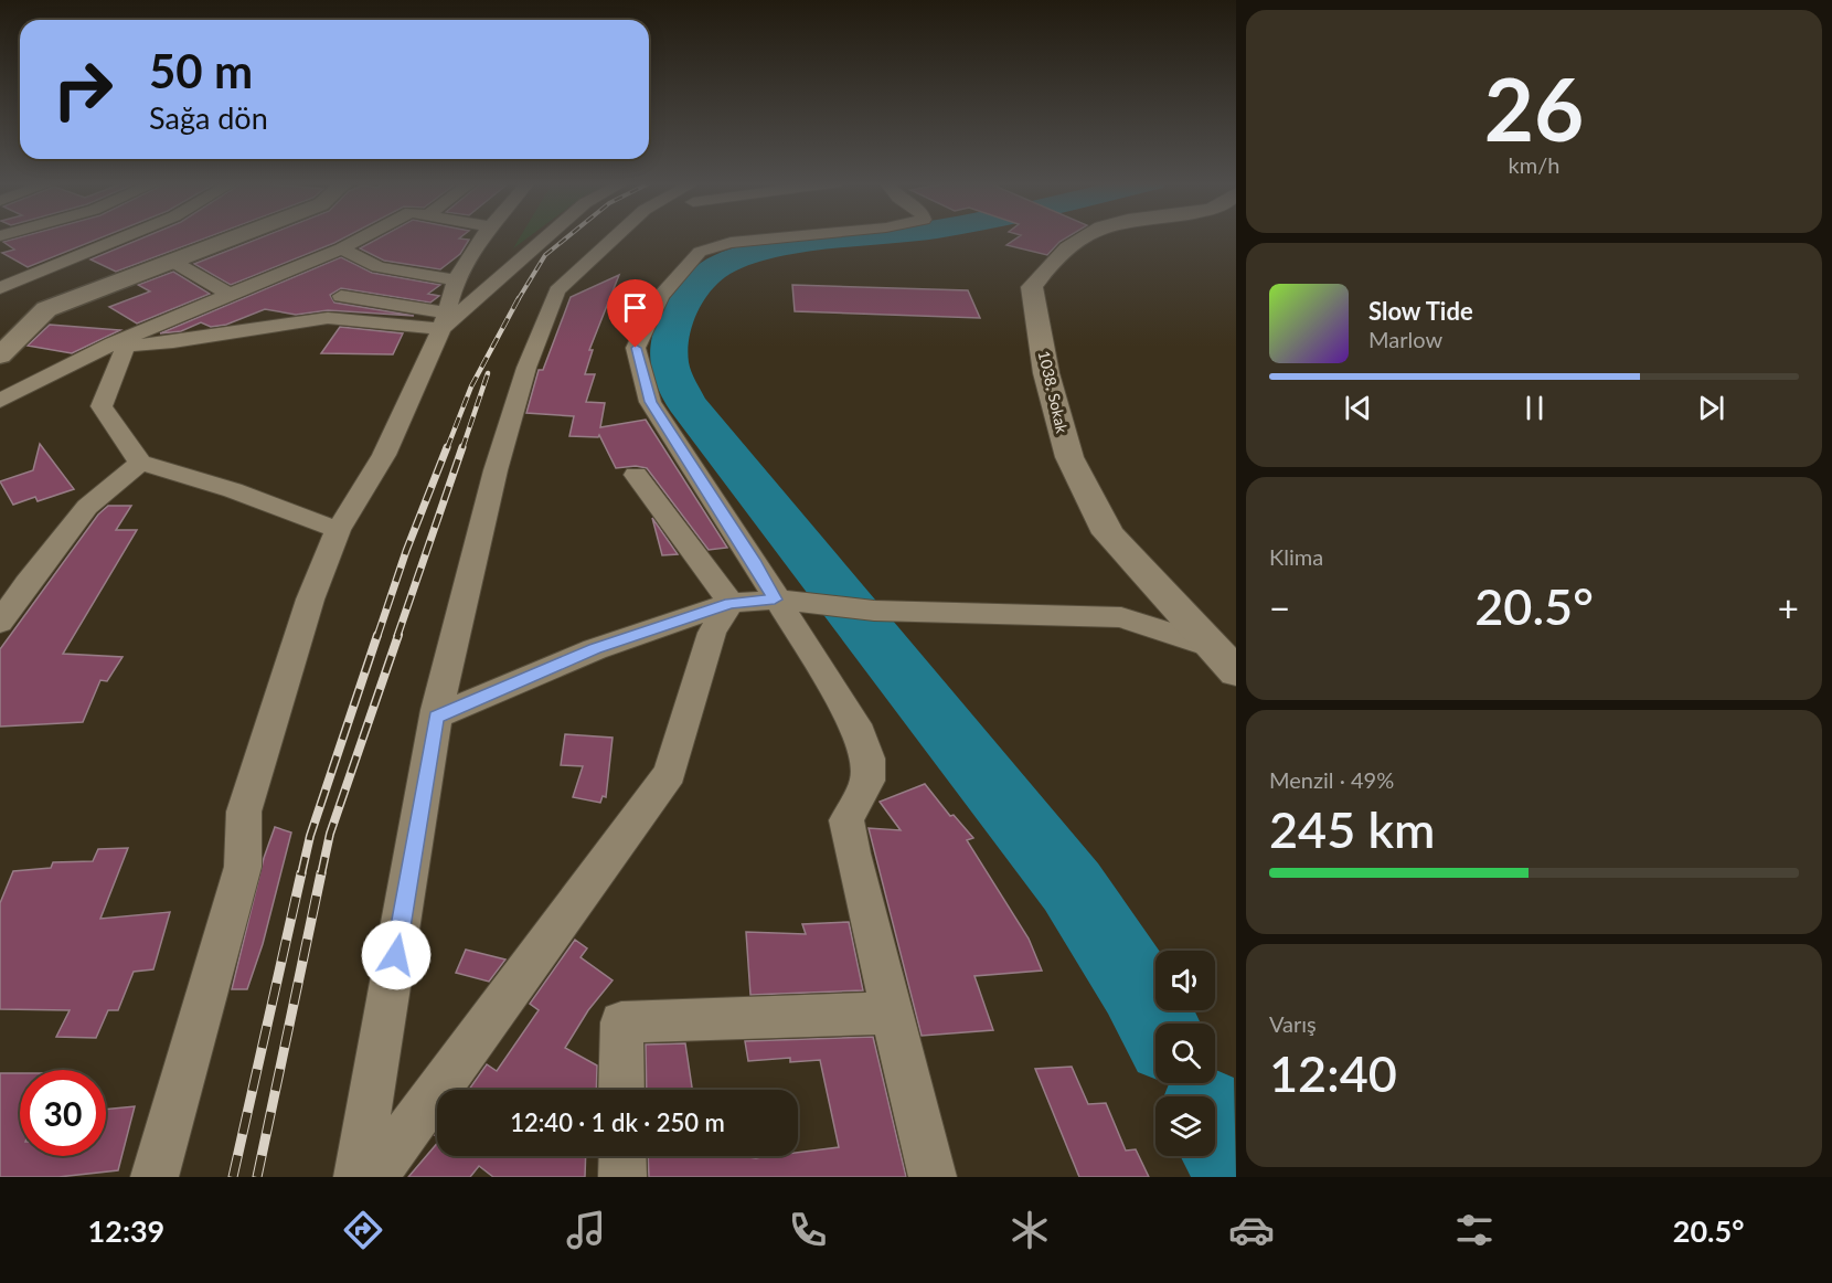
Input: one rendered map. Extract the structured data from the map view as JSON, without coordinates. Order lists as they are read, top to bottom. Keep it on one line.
{"streets":{"street":["1038. Sokak"]},"page":{"tile":[["26","km/h"],"Klima",["Menzil · 49%","245 km"],["Varış","12:40"]],"turn":["50 m","Sağa dön"],"song":["Slow Tide","Marlow"],"heat":["−","20.5°","+"],"limit":"30","trip":"12:40 · 1 dk · 250 m","tabs":["12:39","20.5°"]}}
